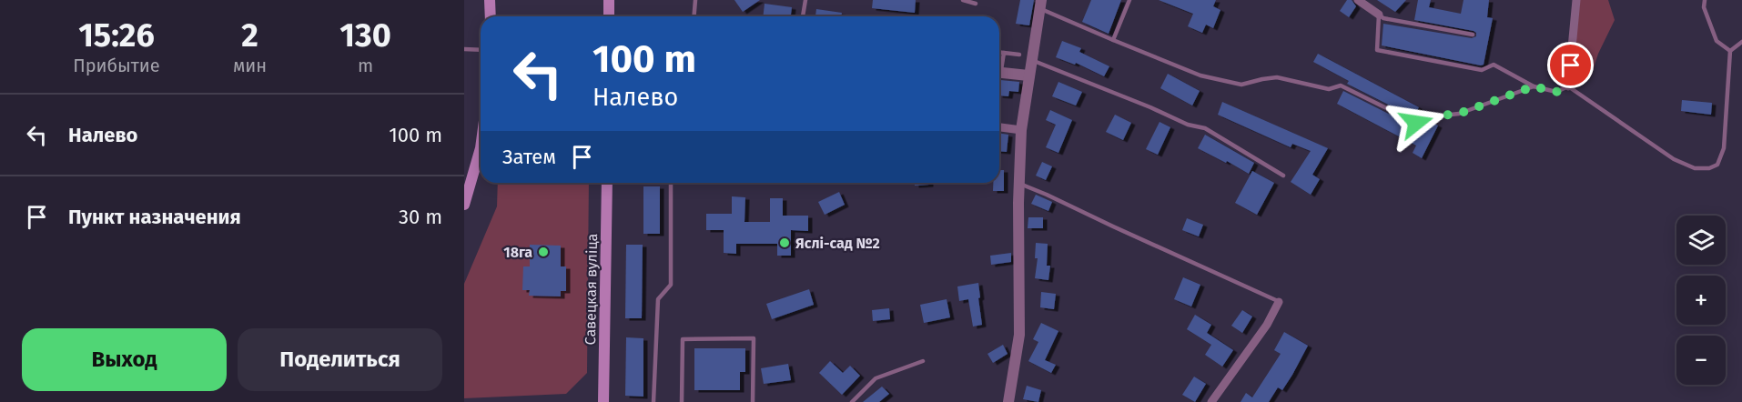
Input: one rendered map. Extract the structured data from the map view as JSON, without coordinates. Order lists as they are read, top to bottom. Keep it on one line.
{"streets":{"main road":["Савецкая вуліца"]},"places":["Яслі-сад №2","18га"],"page":{"eta":["15:26","Прибытие","2","мин","130","m"],"turn":["100 m","Налево"],"list":[{"name":"Налево","value":"100 m"},{"name":"Пункт назначения","value":"30 m"}],"then":"Затем","map_buttons":["+","−"],"buttons":["Выход","Поделиться"]}}
